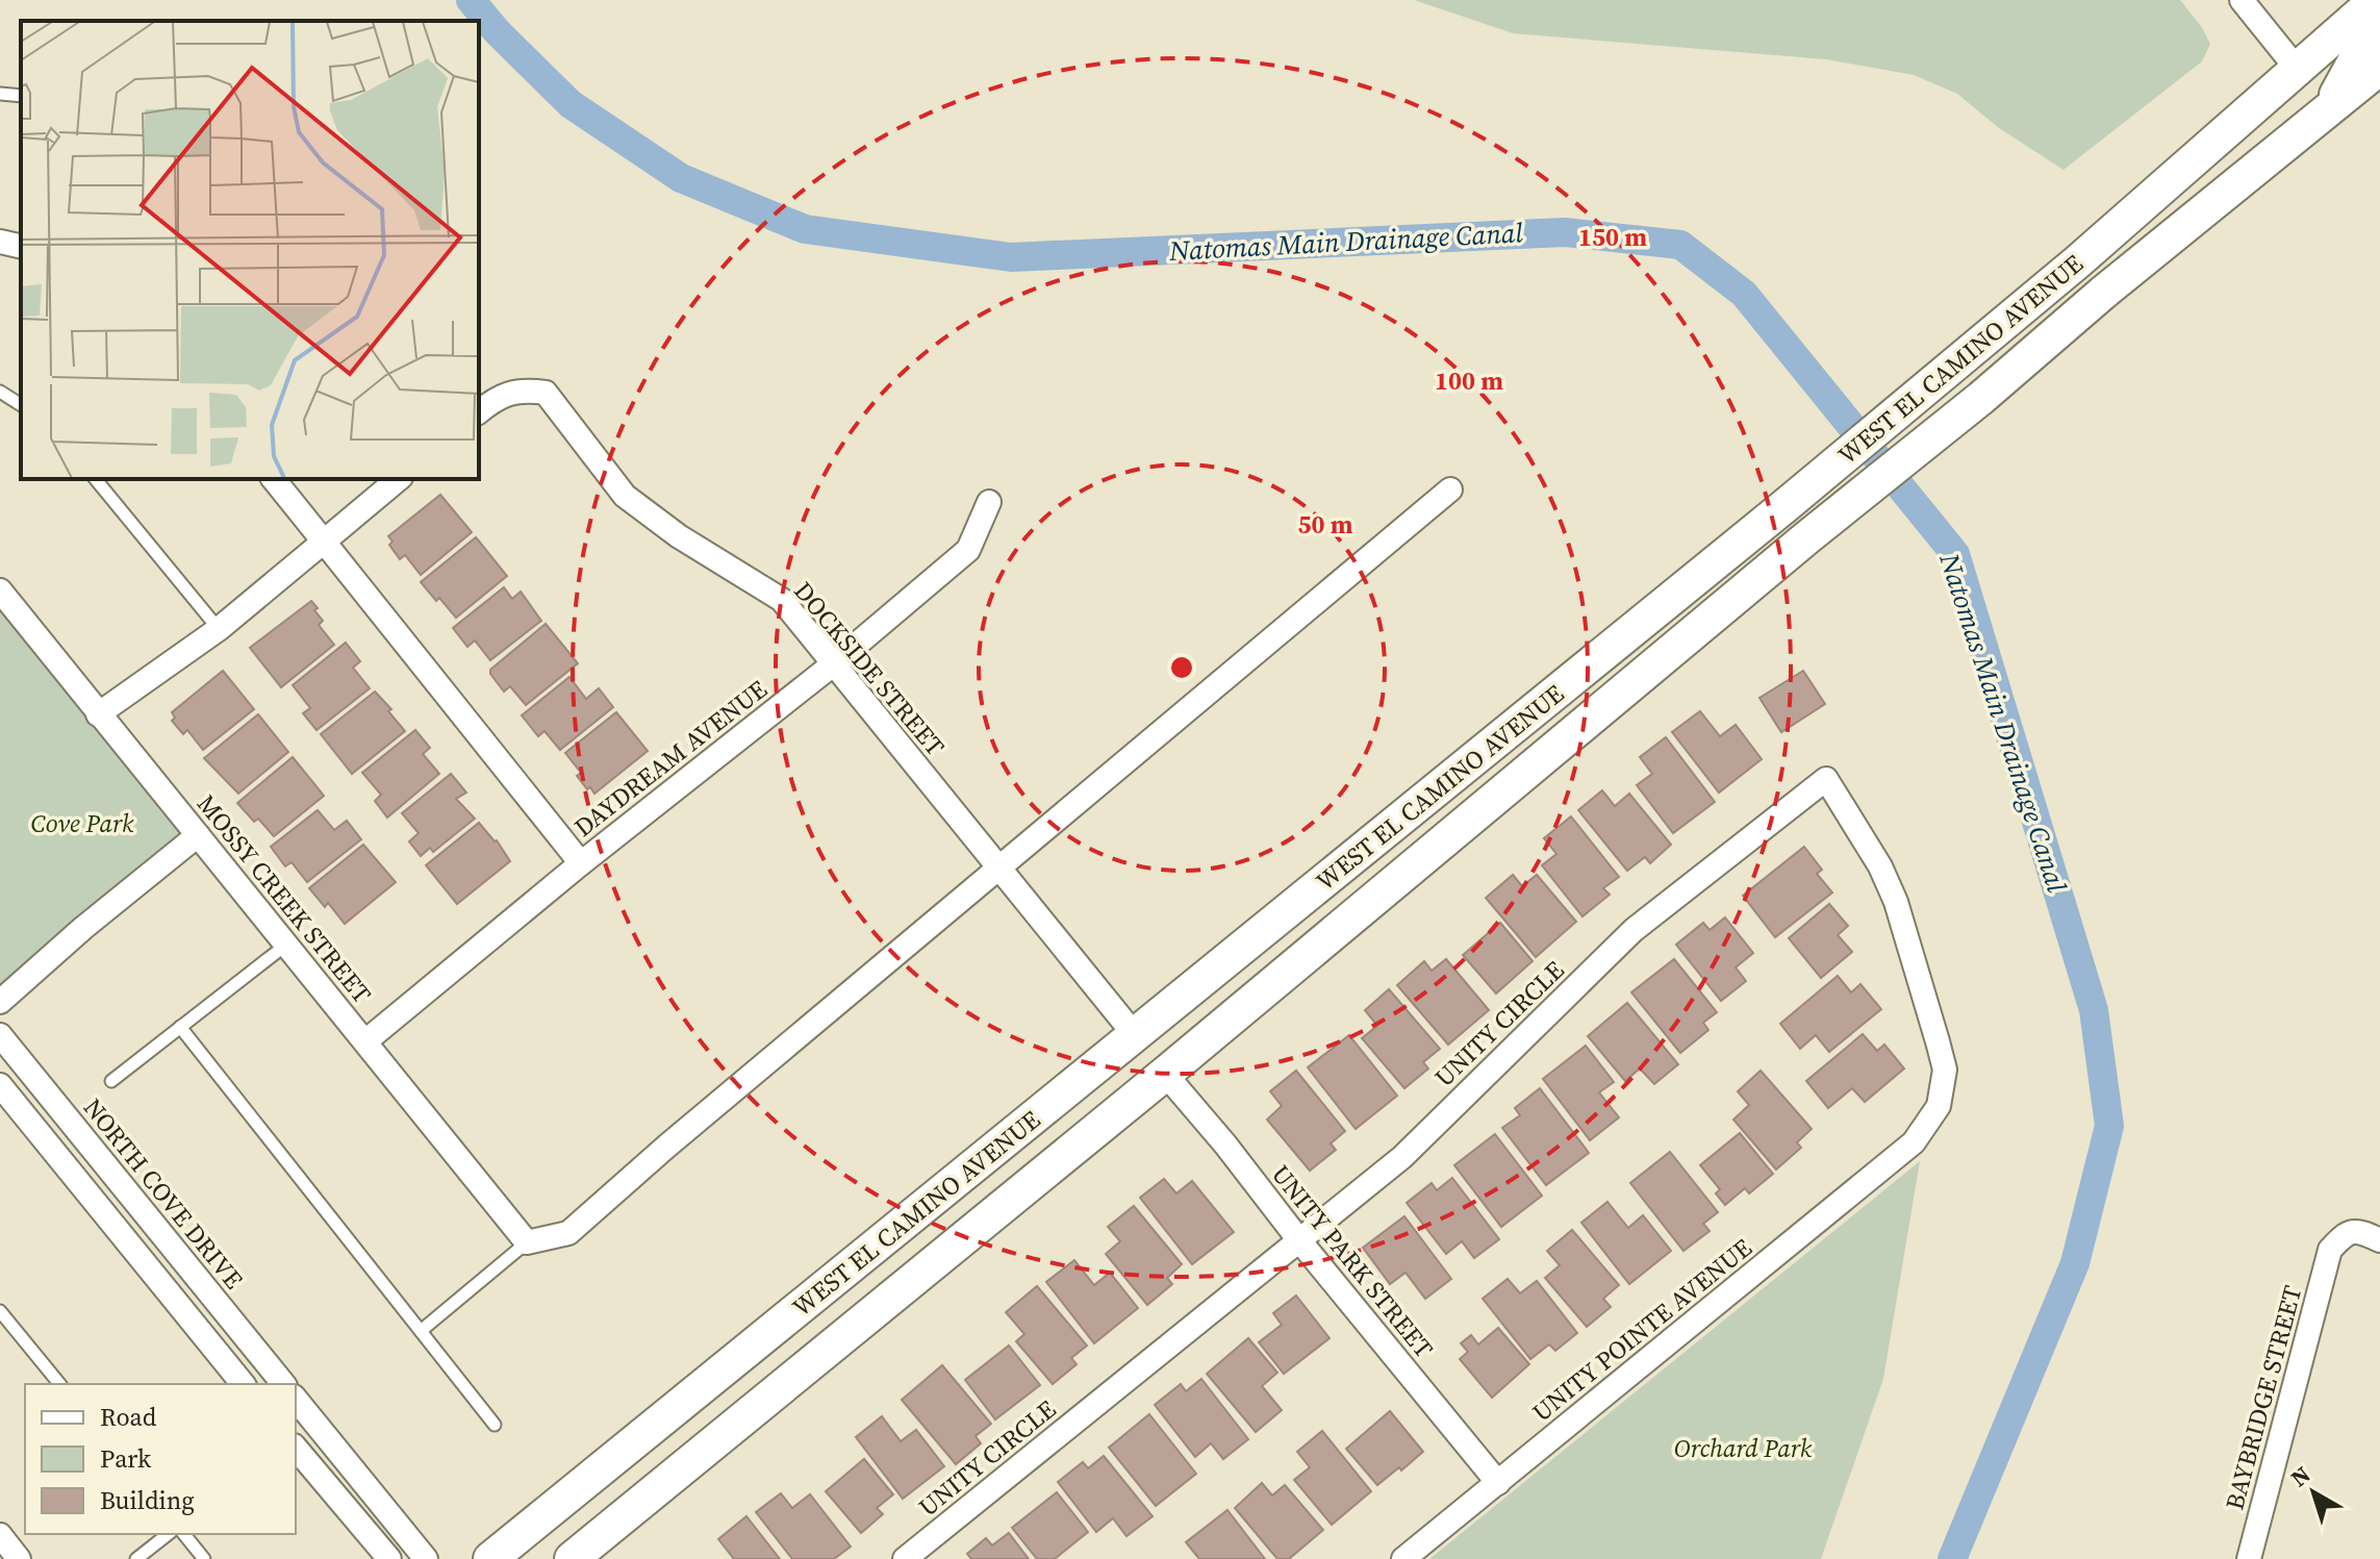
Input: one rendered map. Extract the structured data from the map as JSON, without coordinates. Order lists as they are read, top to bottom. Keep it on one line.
{"streets":{"main road":["WEST EL CAMINO AVENUE"],"street":["DOCKSIDE STREET","DAYDREAM AVENUE","MOSSY CREEK STREET","UNITY CIRCLE","NORTH COVE DRIVE","UNITY PARK STREET","UNITY POINTE AVENUE","BAYBRIDGE STREET"]},"crossings":[["WEST EL CAMINO AVENUE","DOCKSIDE STREET"],["WEST EL CAMINO AVENUE","UNITY PARK STREET"],["DOCKSIDE STREET","DAYDREAM AVENUE"],["DAYDREAM AVENUE","MOSSY CREEK STREET"],["UNITY CIRCLE","UNITY PARK STREET"],["UNITY CIRCLE","UNITY POINTE AVENUE"],["UNITY PARK STREET","UNITY POINTE AVENUE"]],"water":["Natomas Main Drainage Canal"],"parks":["Cove Park","Orchard Park"],"legend":["Road","Park","Building"],"north":"top left","rings":["150 m","100 m","50 m"]}
